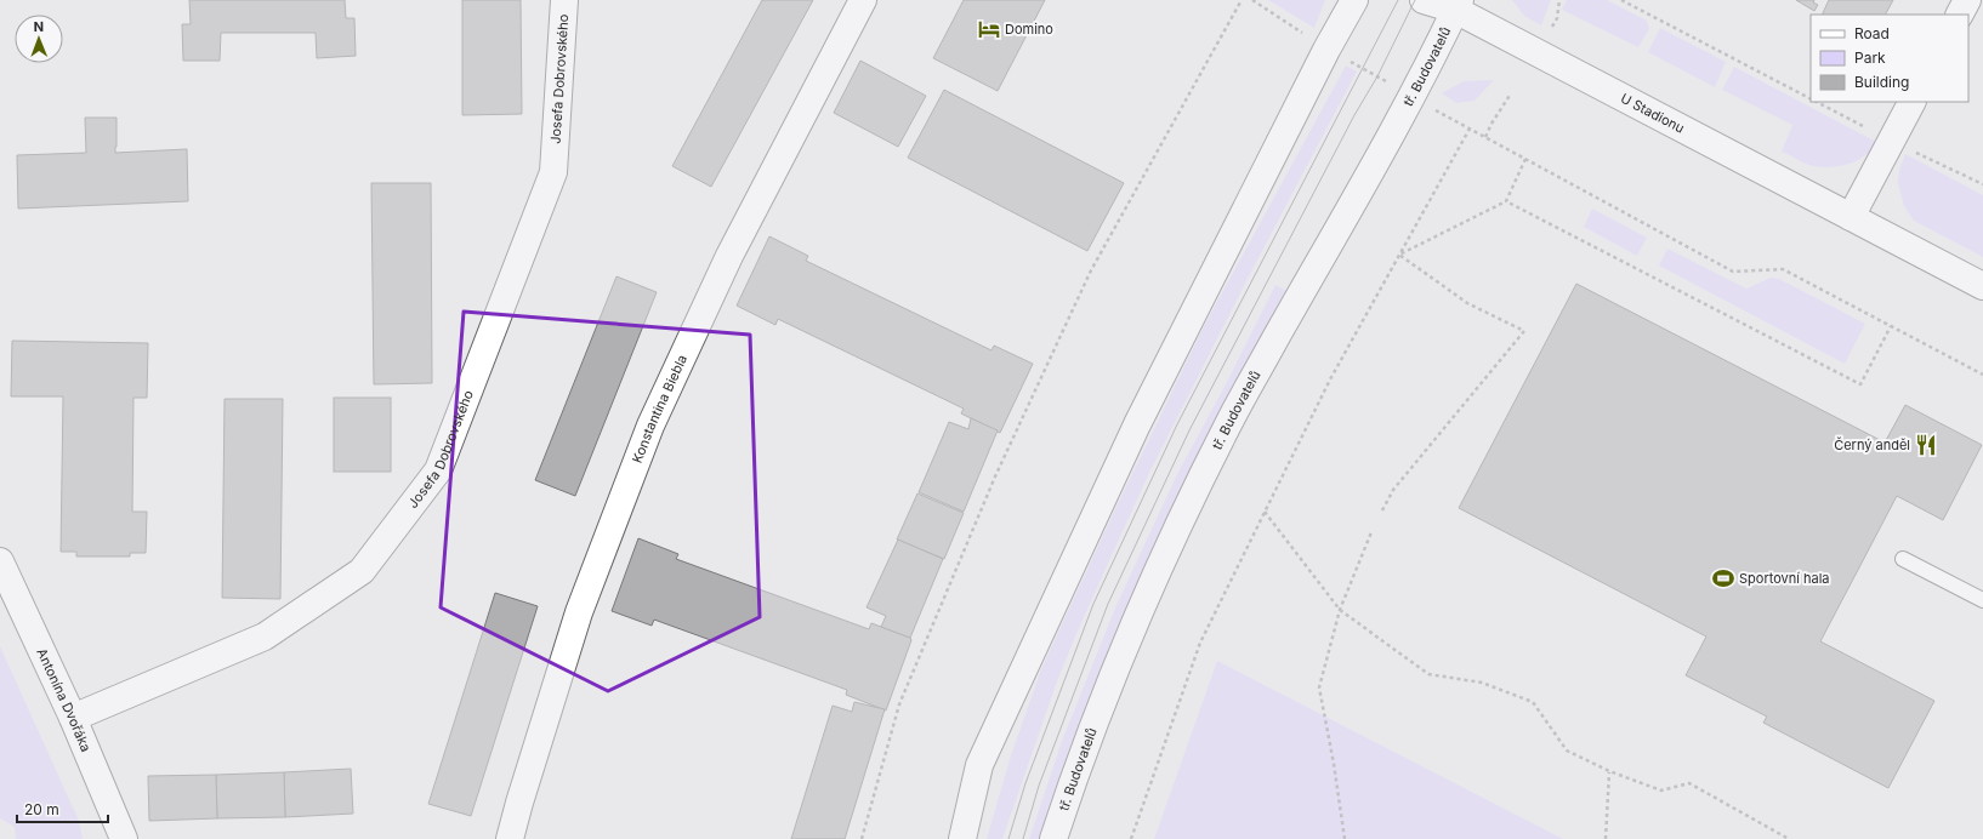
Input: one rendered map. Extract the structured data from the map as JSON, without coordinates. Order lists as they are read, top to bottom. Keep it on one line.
{"streets":{"street":["tř. Budovatelů","Josefa Dobrovského","U Stadionu","Konstantina Biebla","Antonína Dvořáka"]},"crossings":[["tř. Budovatelů","U Stadionu"],["Josefa Dobrovského","Antonína Dvořáka"]],"places":{"hotel":["Domino"],"restaurant":["Černý anděl"],"sports":["Sportovní hala"]},"legend":["Road","Park","Building"],"scale_bar":"20 m","north":"top"}
